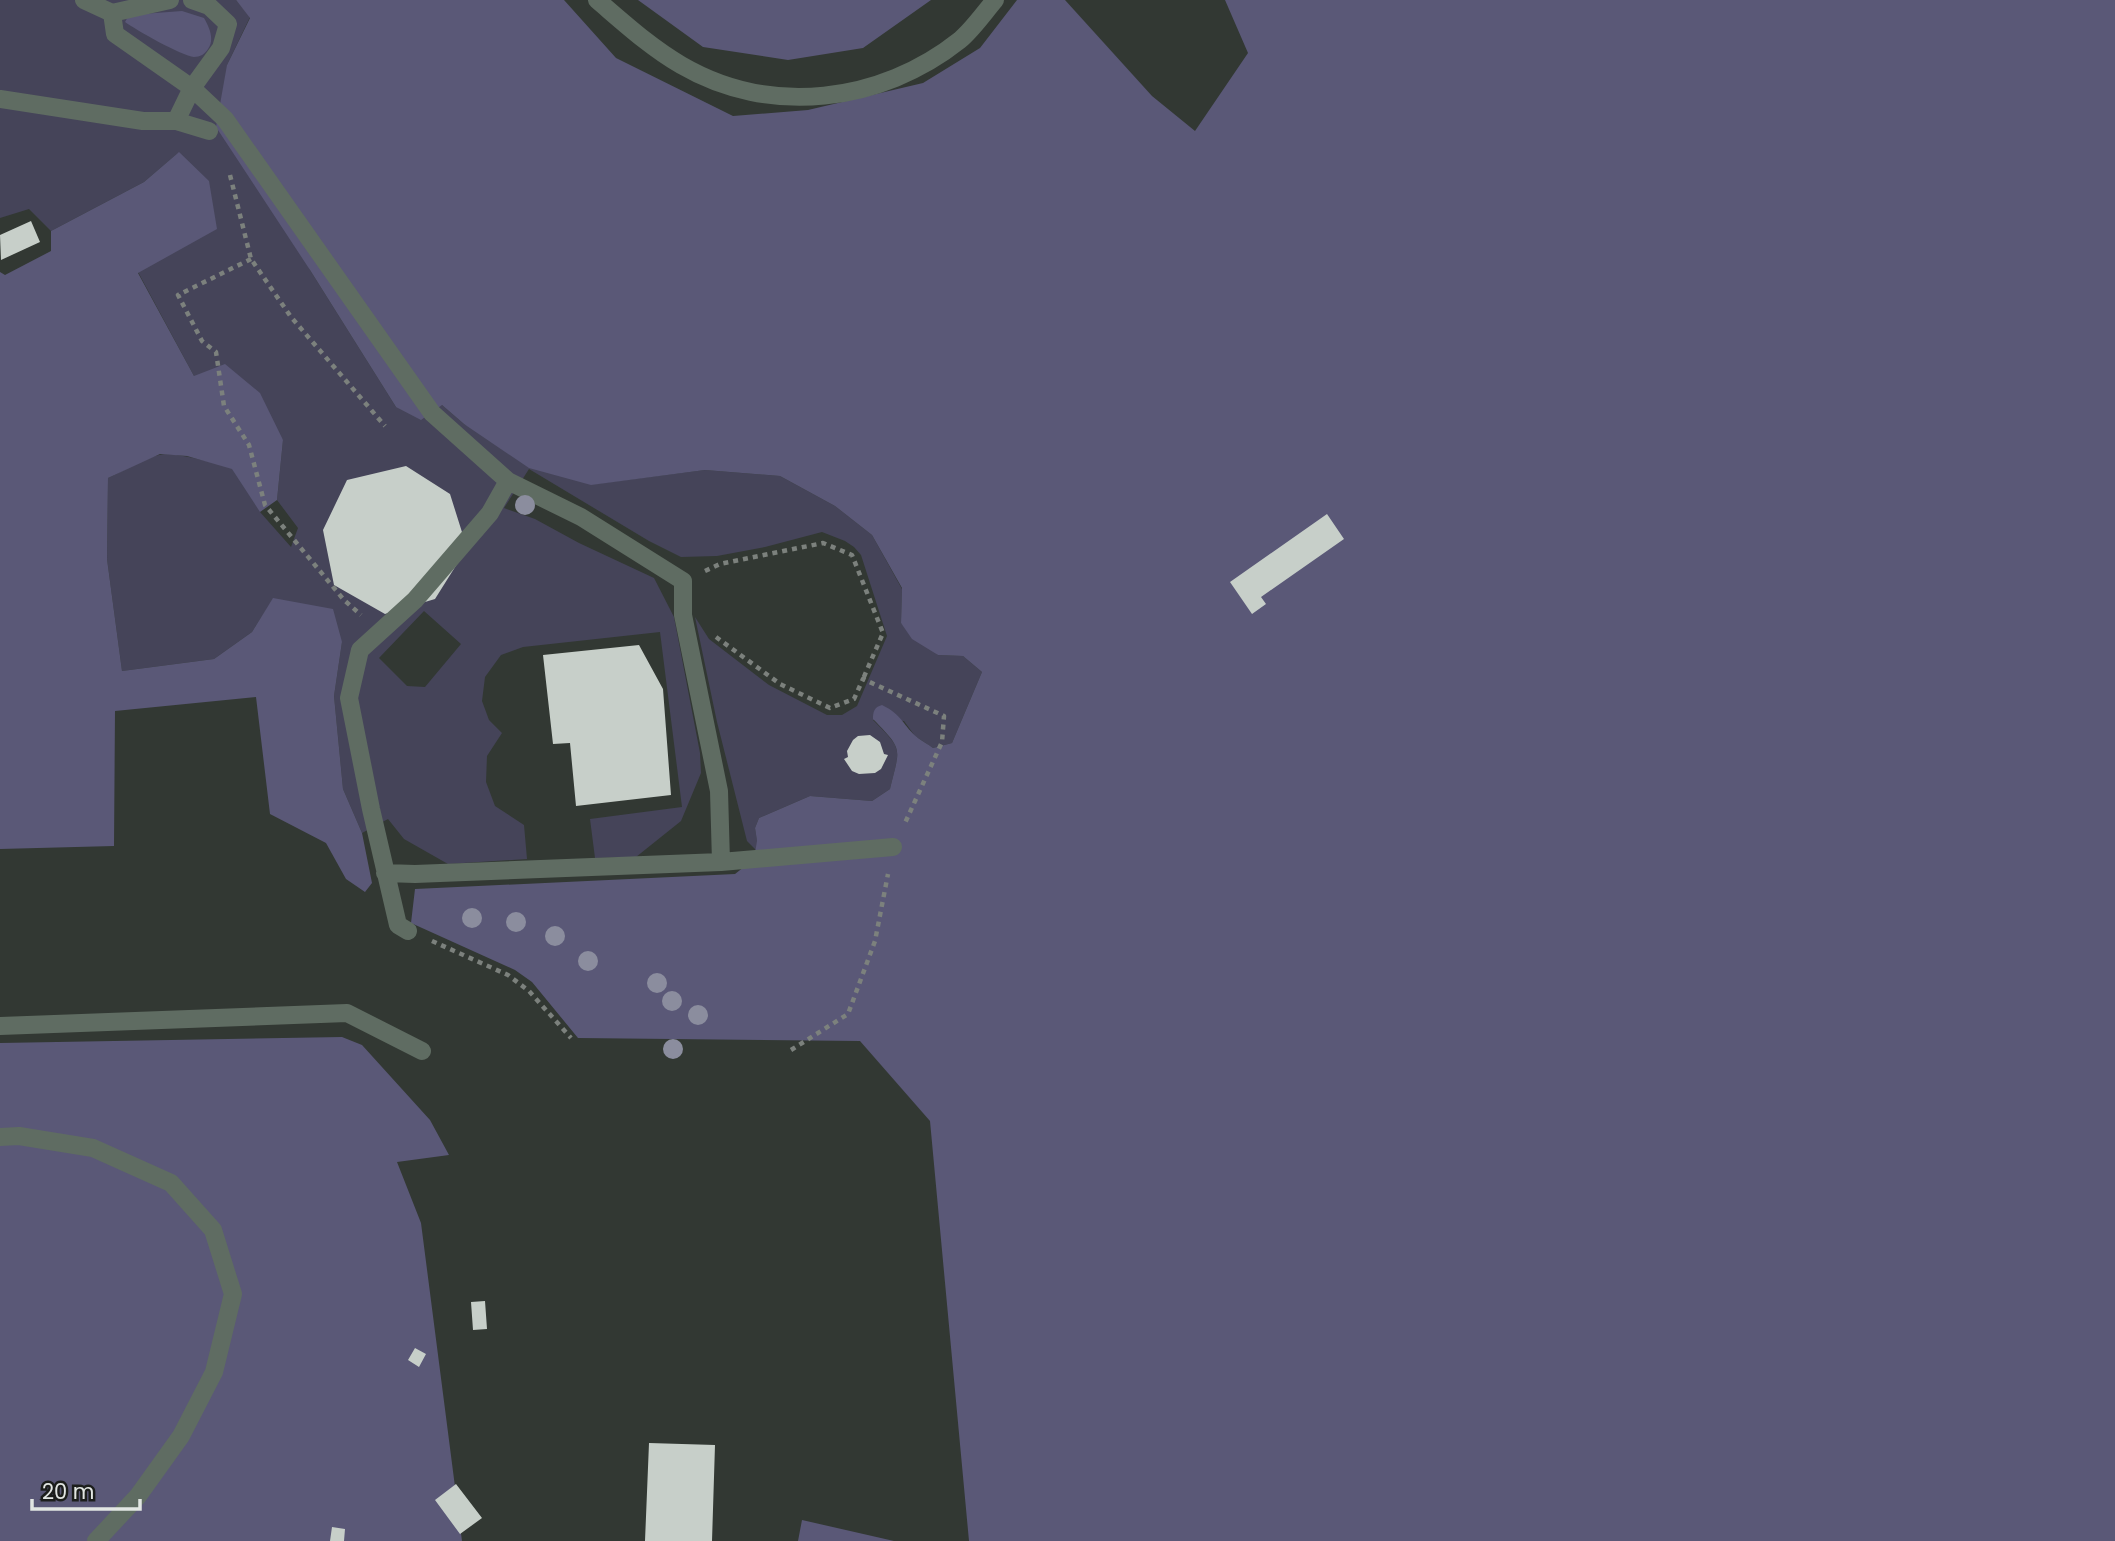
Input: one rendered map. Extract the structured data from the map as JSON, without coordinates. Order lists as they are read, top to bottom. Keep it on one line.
{"scale_bar":"20 m"}
